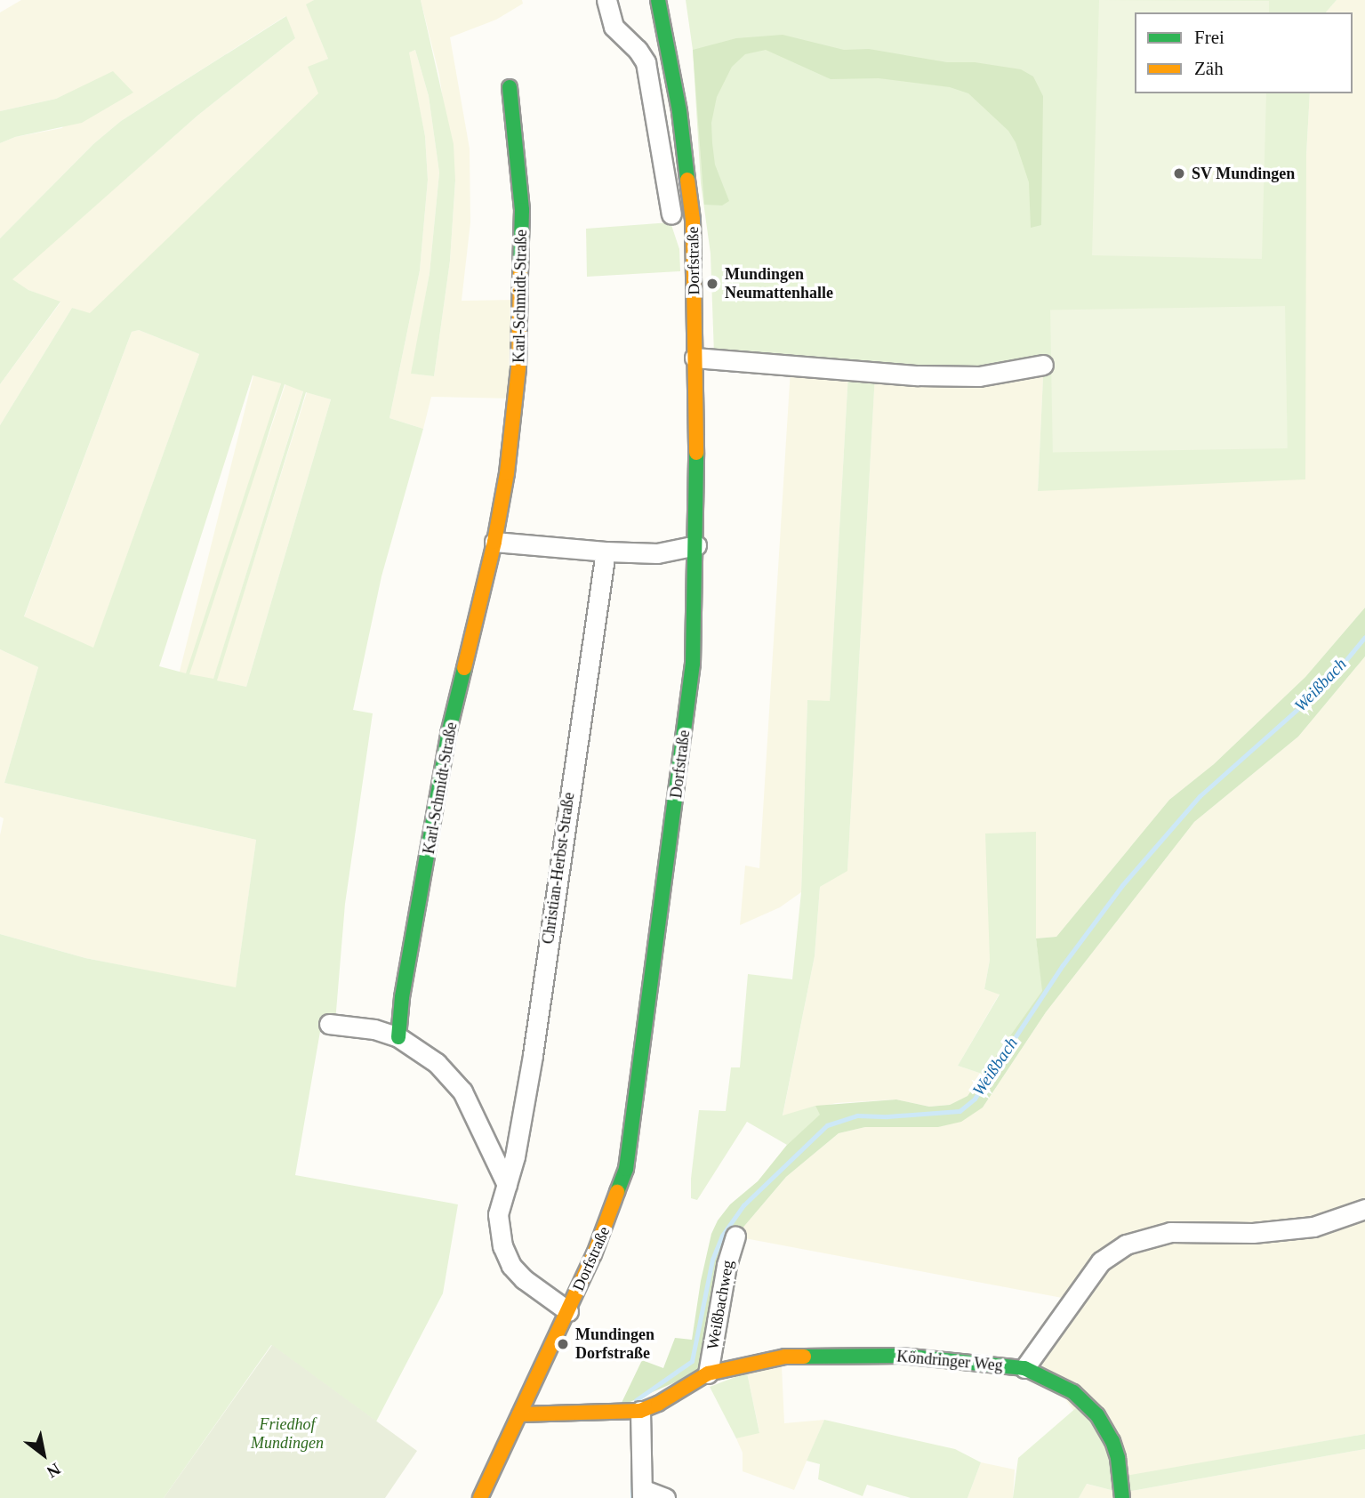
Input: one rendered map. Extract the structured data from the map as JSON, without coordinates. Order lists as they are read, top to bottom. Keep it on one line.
{"streets":{"street":["Dorfstraße","Karl-Schmidt-Straße","Christian-Herbst-Straße","Weißbachweg","Köndringer Weg"]},"crossings":[["Dorfstraße","Köndringer Weg"],["Weißbachweg","Köndringer Weg"]],"water":["Weißbach"],"parks":["Friedhof Mundingen"],"places":["SV Mundingen","Mundingen Neumattenhalle","Mundingen Dorfstraße"],"legend":["Frei","Zäh"],"north":"bottom right"}
